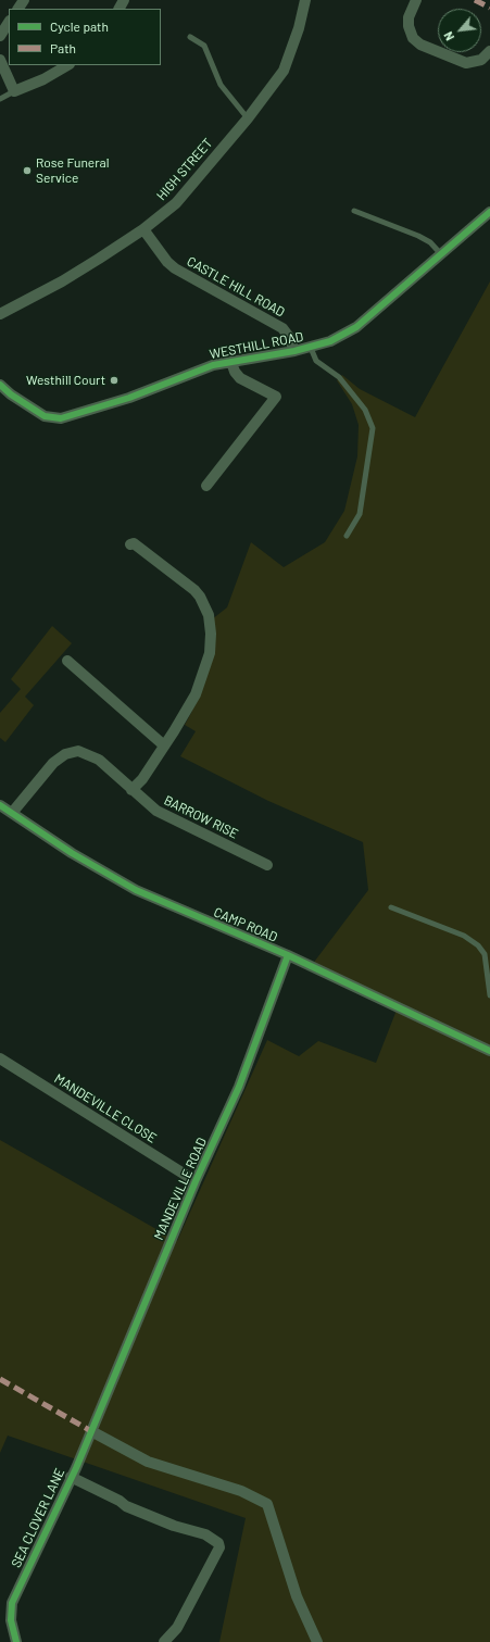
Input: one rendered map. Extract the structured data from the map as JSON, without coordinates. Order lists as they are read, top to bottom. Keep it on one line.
{"streets":{"street":["HIGH STREET","CASTLE HILL ROAD","WESTHILL ROAD","BARROW RISE","CAMP ROAD","MANDEVILLE CLOSE","MANDEVILLE ROAD","SEA CLOVER LANE"]},"crossings":[["HIGH STREET","CASTLE HILL ROAD"],["CASTLE HILL ROAD","WESTHILL ROAD"],["BARROW RISE","CAMP ROAD"],["CAMP ROAD","MANDEVILLE ROAD"],["MANDEVILLE CLOSE","MANDEVILLE ROAD"],["MANDEVILLE ROAD","SEA CLOVER LANE"]],"places":["Rose Funeral Service","Westhill Court"],"legend":["Cycle path","Path"],"north":"bottom left"}
